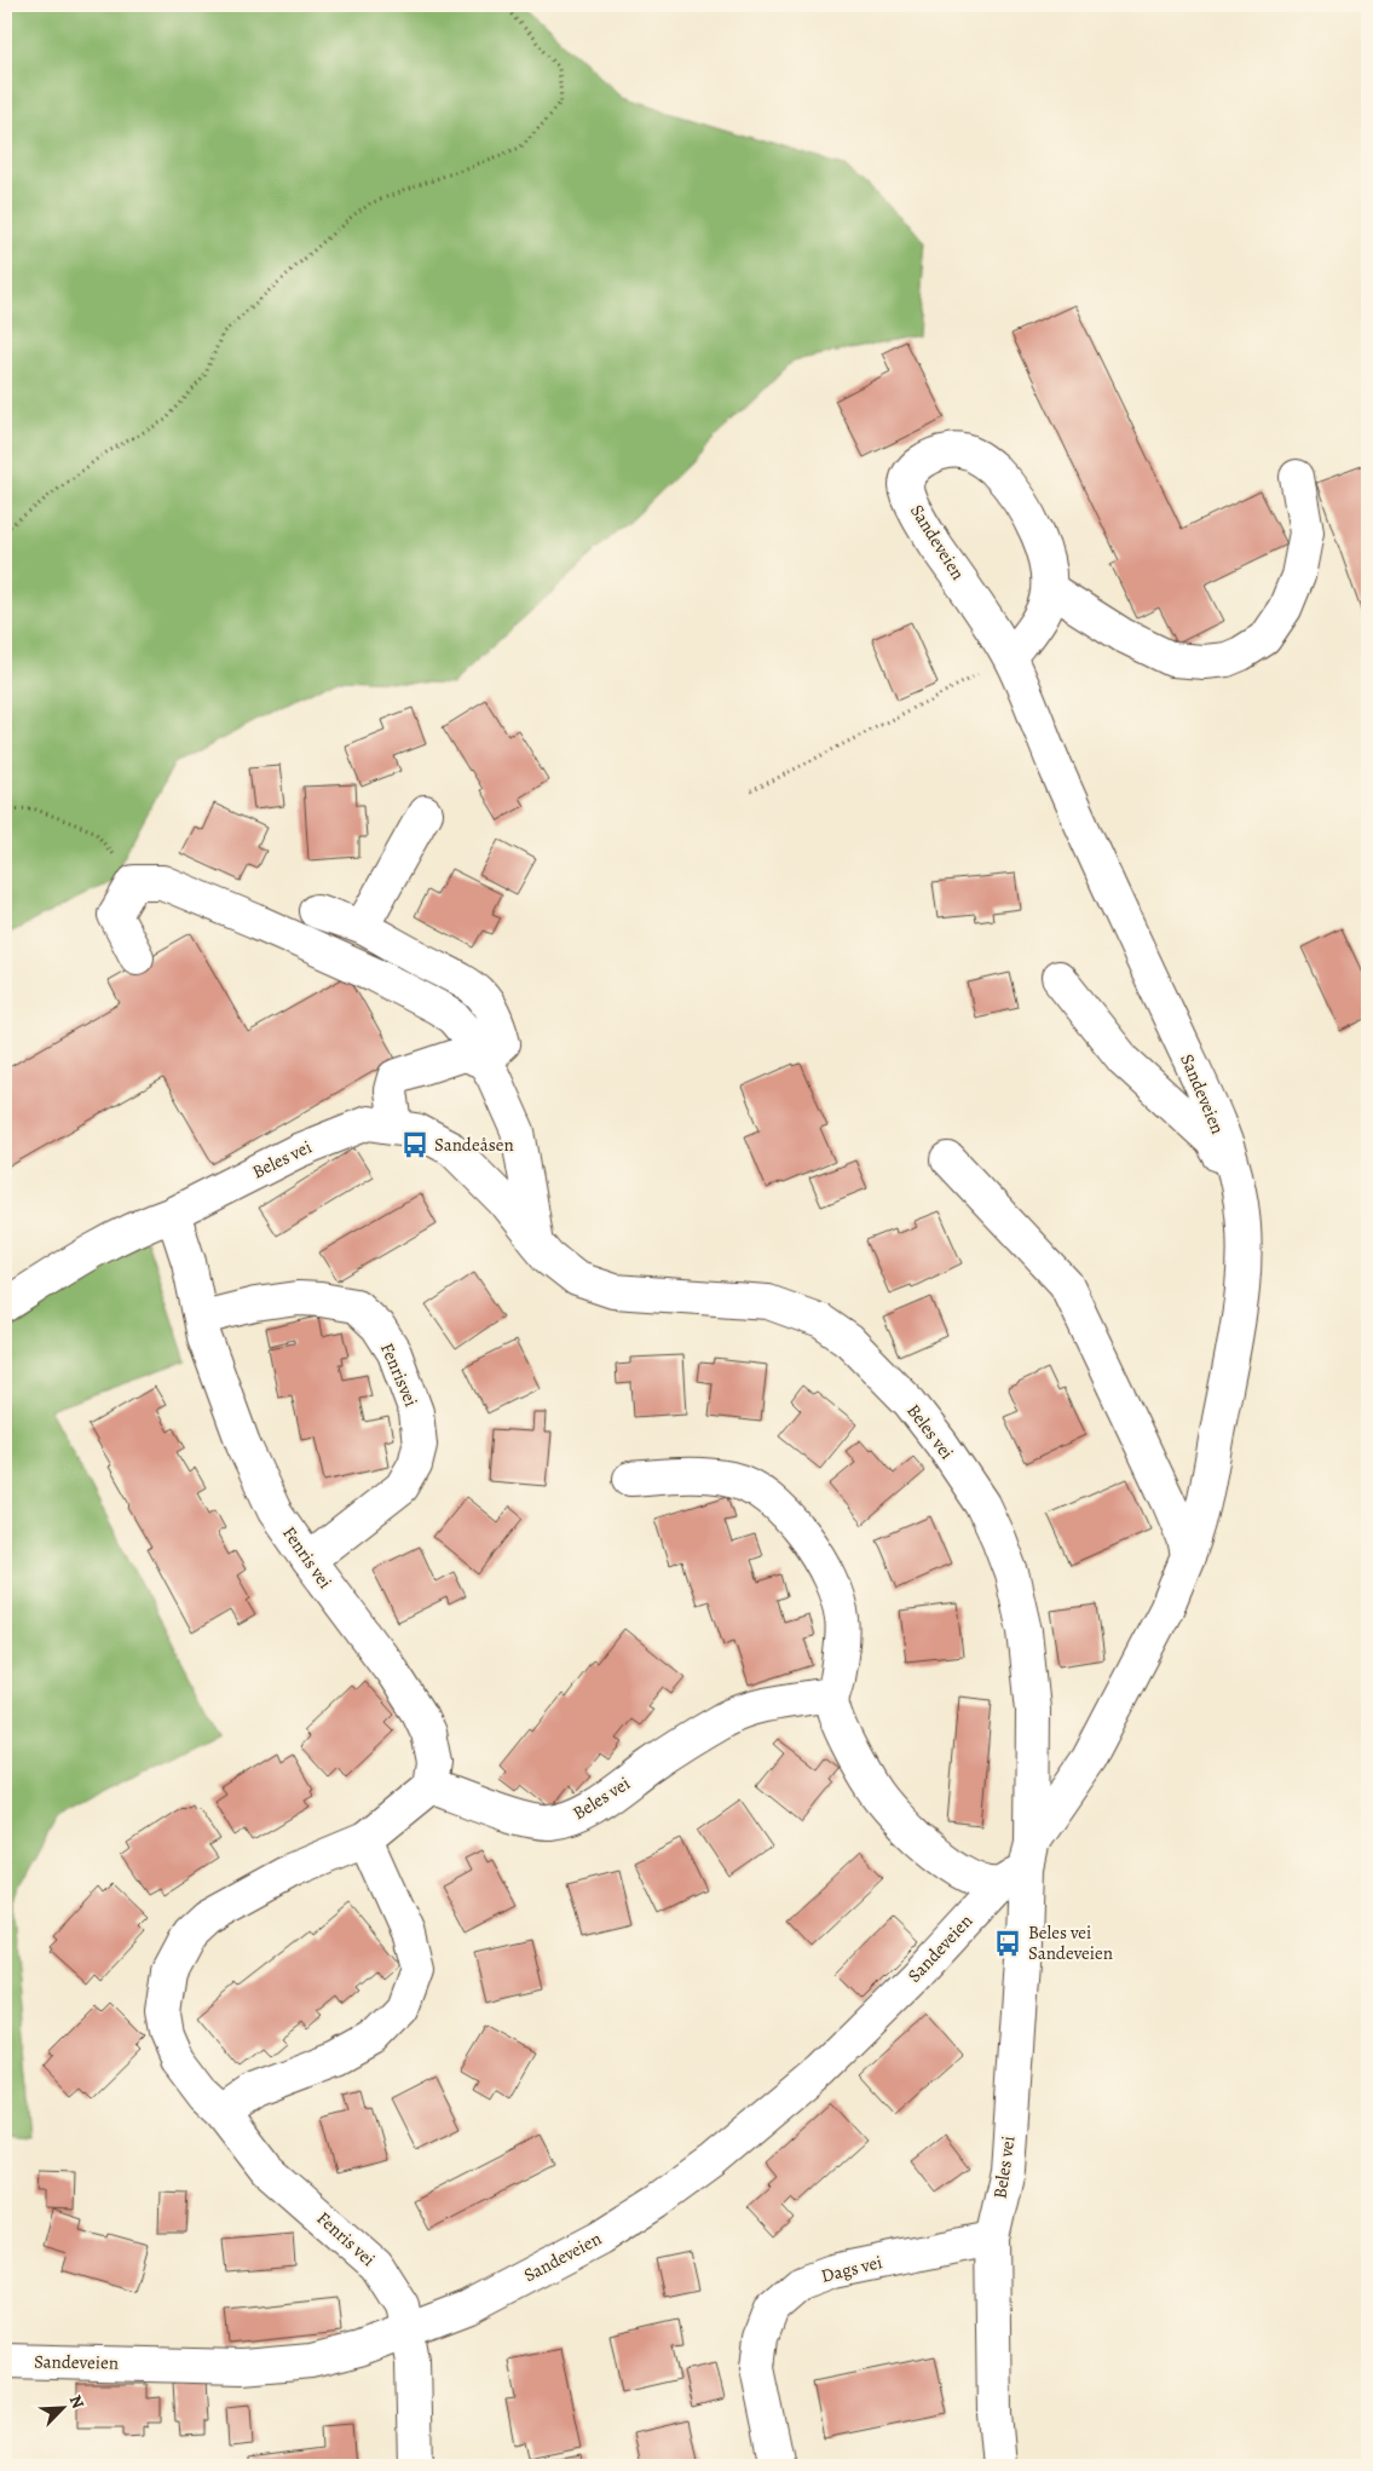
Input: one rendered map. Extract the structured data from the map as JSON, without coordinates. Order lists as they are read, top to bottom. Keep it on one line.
{"streets":{"street":["Sandeveien","Beles vei","Fenrisvei","Fenris vei","Dags vei"]},"crossings":[["Sandeveien","Beles vei"],["Sandeveien","Fenris vei"],["Beles vei","Fenris vei"],["Beles vei","Dags vei"],["Fenrisvei","Fenris vei"]],"places":{"bus stop":["Sandeåsen","Beles vei Sandeveien"]},"north":"top right"}
